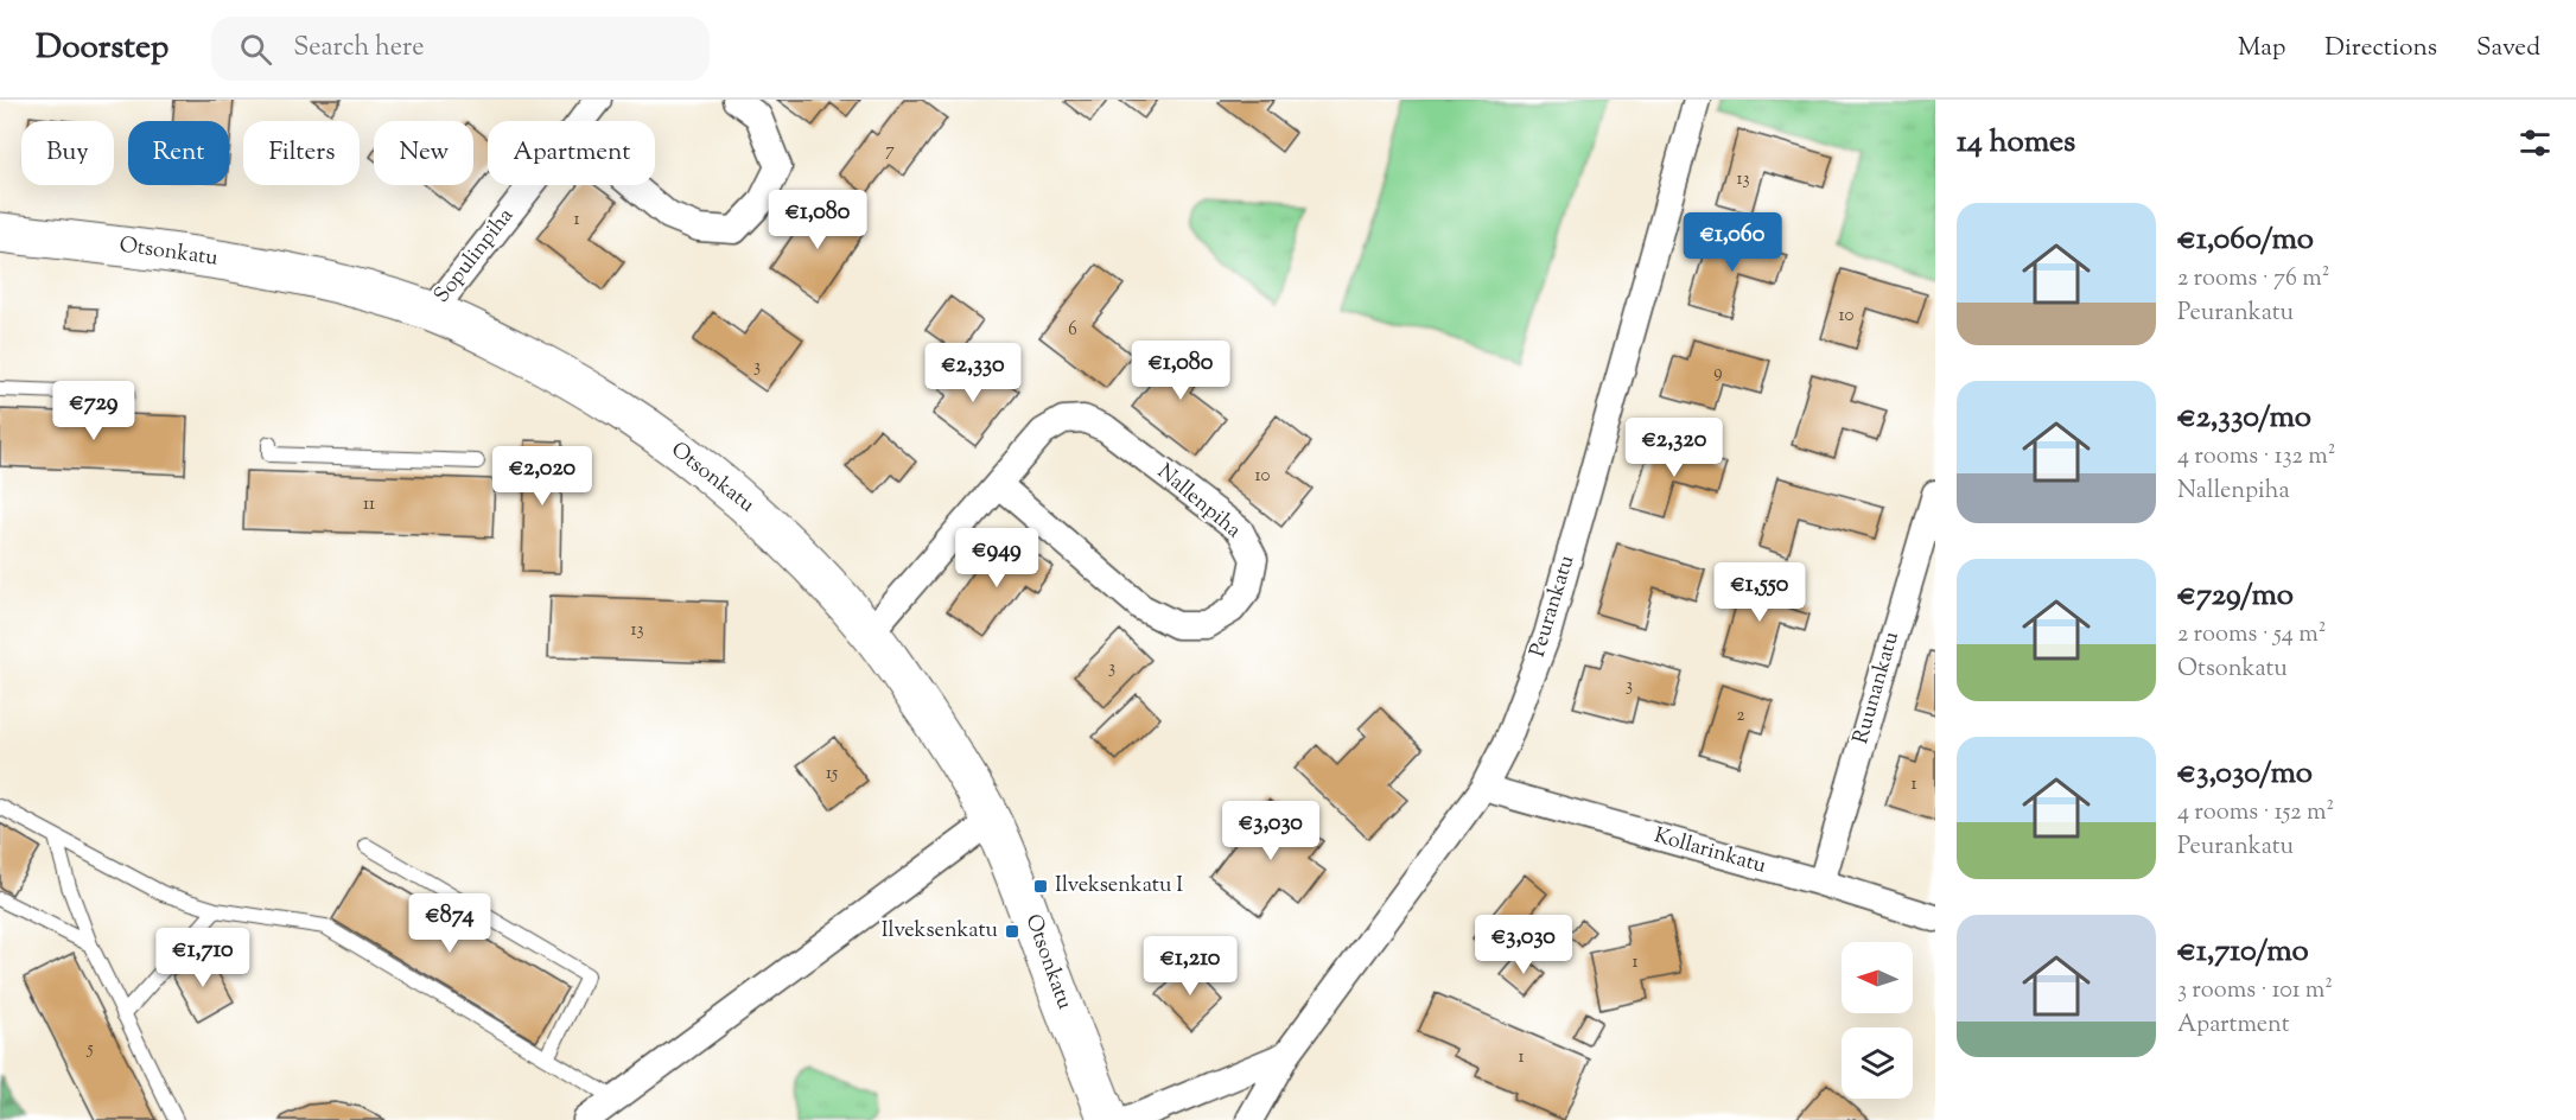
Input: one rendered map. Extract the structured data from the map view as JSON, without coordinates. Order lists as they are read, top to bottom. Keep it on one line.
{"streets":{"street":["Otsonkatu","Sopulinpiha","Nallenpiha","Peurankatu","Ruunankatu","Kollarinkatu"]},"crossings":[["Otsonkatu","Sopulinpiha"],["Otsonkatu","Nallenpiha"],["Peurankatu","Kollarinkatu"],["Ruunankatu","Kollarinkatu"]],"places":{"transit":["Ilveksenkatu I","Ilveksenkatu"]},"house_numbers":["7","13","1","10","6","3","9","10","11","13","3","3","2","15","1","1","5","1"],"north":"left","page":{"header":"Doorstep","search":"Search here","nav":["Map","Directions","Saved"],"heading":"14 homes","chip":["Buy","Rent","Filters","New","Apartment"],"list":[{"name":"€1,060/mo","note":"2 rooms · 76 m² · Peurankatu"},{"name":"€2,330/mo","note":"4 rooms · 132 m² · Nallenpiha"},{"name":"€729/mo","note":"2 rooms · 54 m² · Otsonkatu"},{"name":"€3,030/mo","note":"4 rooms · 152 m² · Peurankatu"},{"name":"€1,710/mo","note":"3 rooms · 101 m² · Apartment"}],"price":["€1,080","€1,060","€1,080","€2,330","€729","€2,320","€2,020","€949","€1,550","€3,030","€874","€3,030","€1,710","€1,210"]}}
